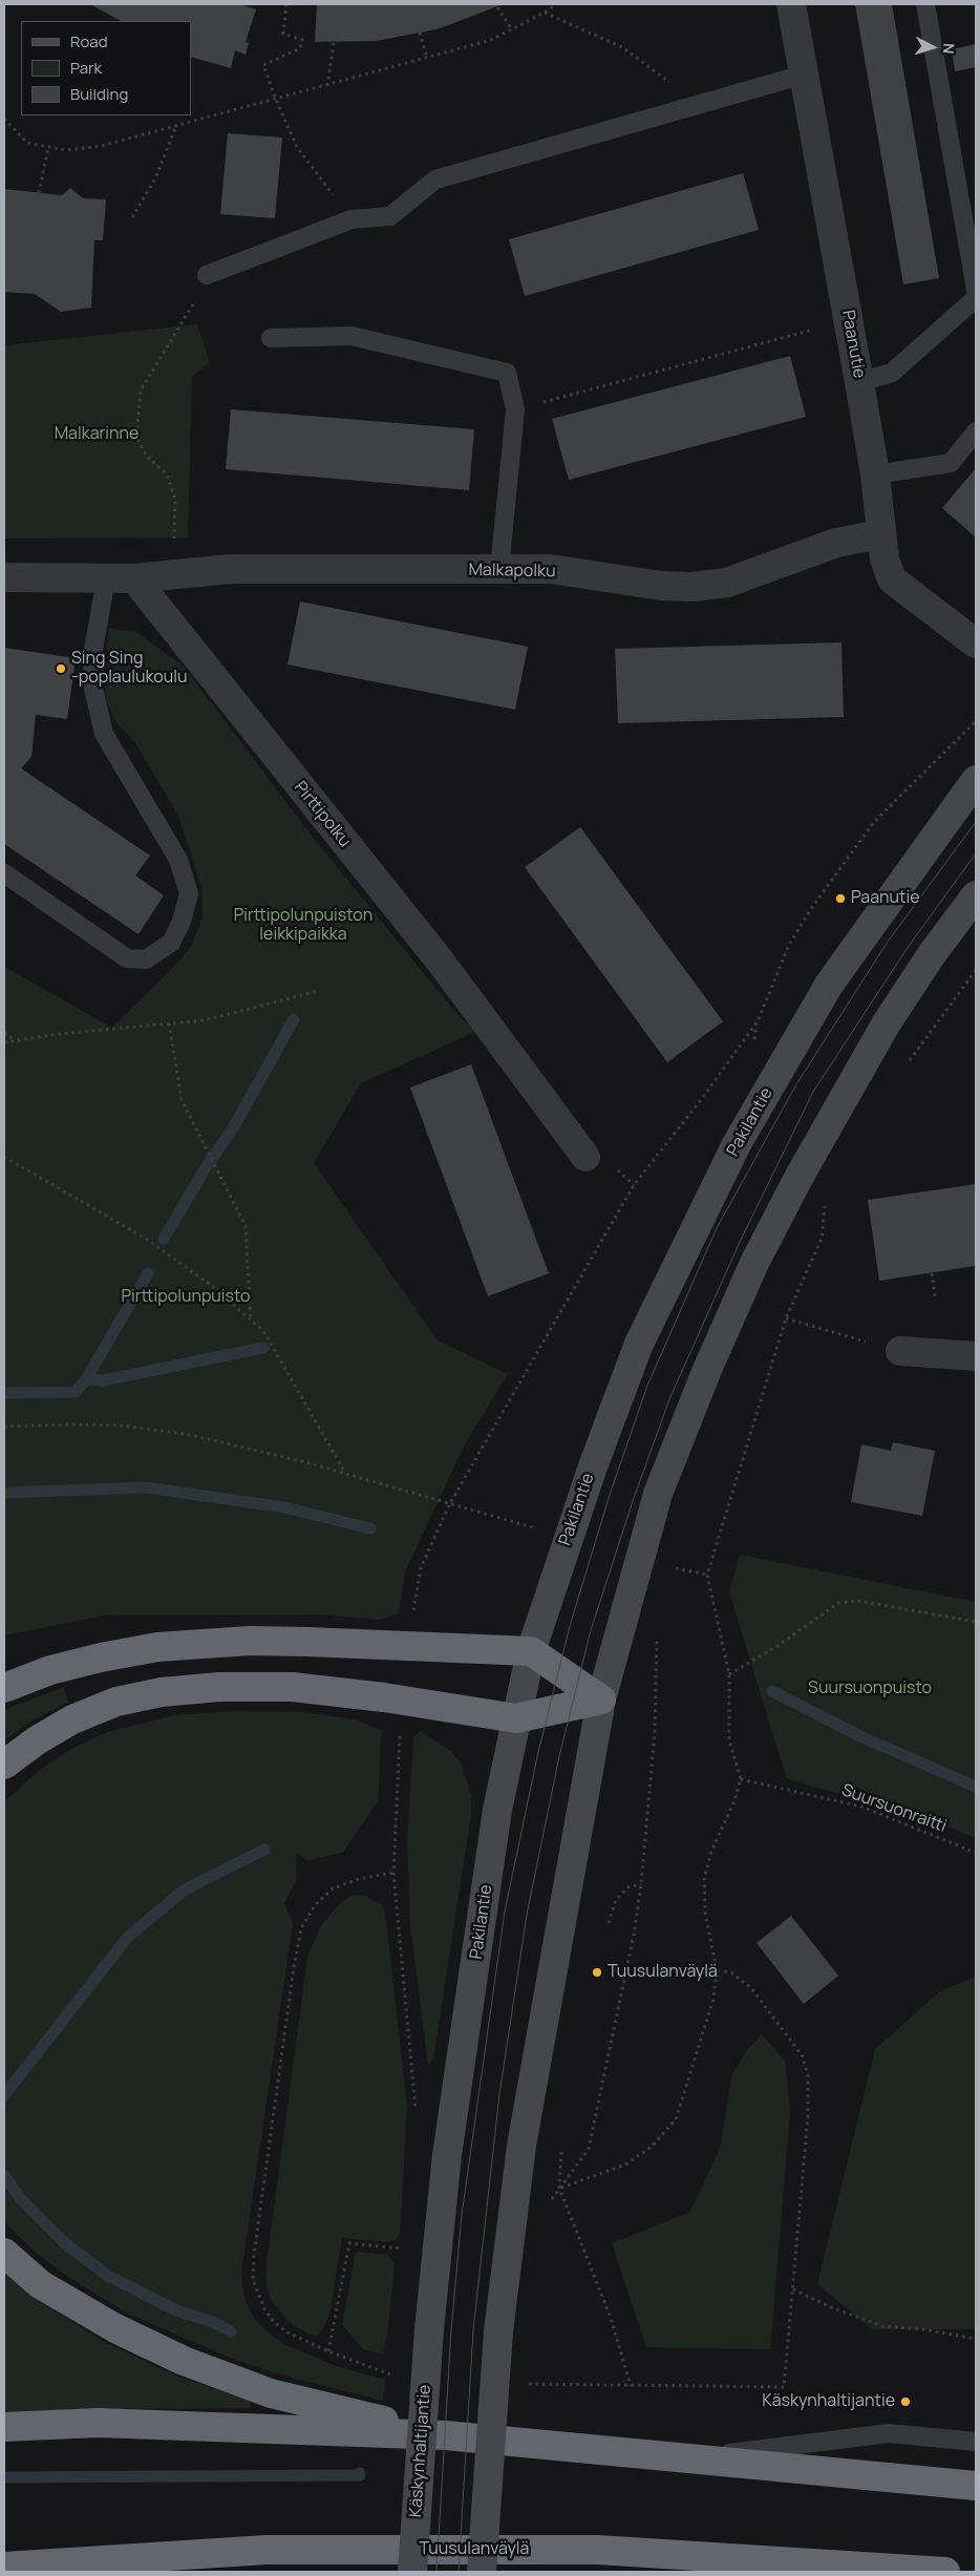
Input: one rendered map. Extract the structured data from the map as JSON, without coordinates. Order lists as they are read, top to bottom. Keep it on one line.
{"streets":{"highway":["Tuusulanväylä"],"main road":["Pakilantie","Käskynhaltijantie"],"street":["Paanutie","Malkapolku","Pirttipolku"],"path":["Suursuonraitti"]},"crossings":[["Paanutie","Malkapolku"],["Malkapolku","Pirttipolku"],["Pakilantie","Käskynhaltijantie"]],"parks":["Malkarinne","Pirttipolunpuiston leikkipaikka","Pirttipolunpuisto","Suursuonpuisto"],"places":["Sing Sing -poplaulukoulu","Paanutie","Tuusulanväylä","Käskynhaltijantie"],"legend":["Road","Park","Building"],"north":"right"}
